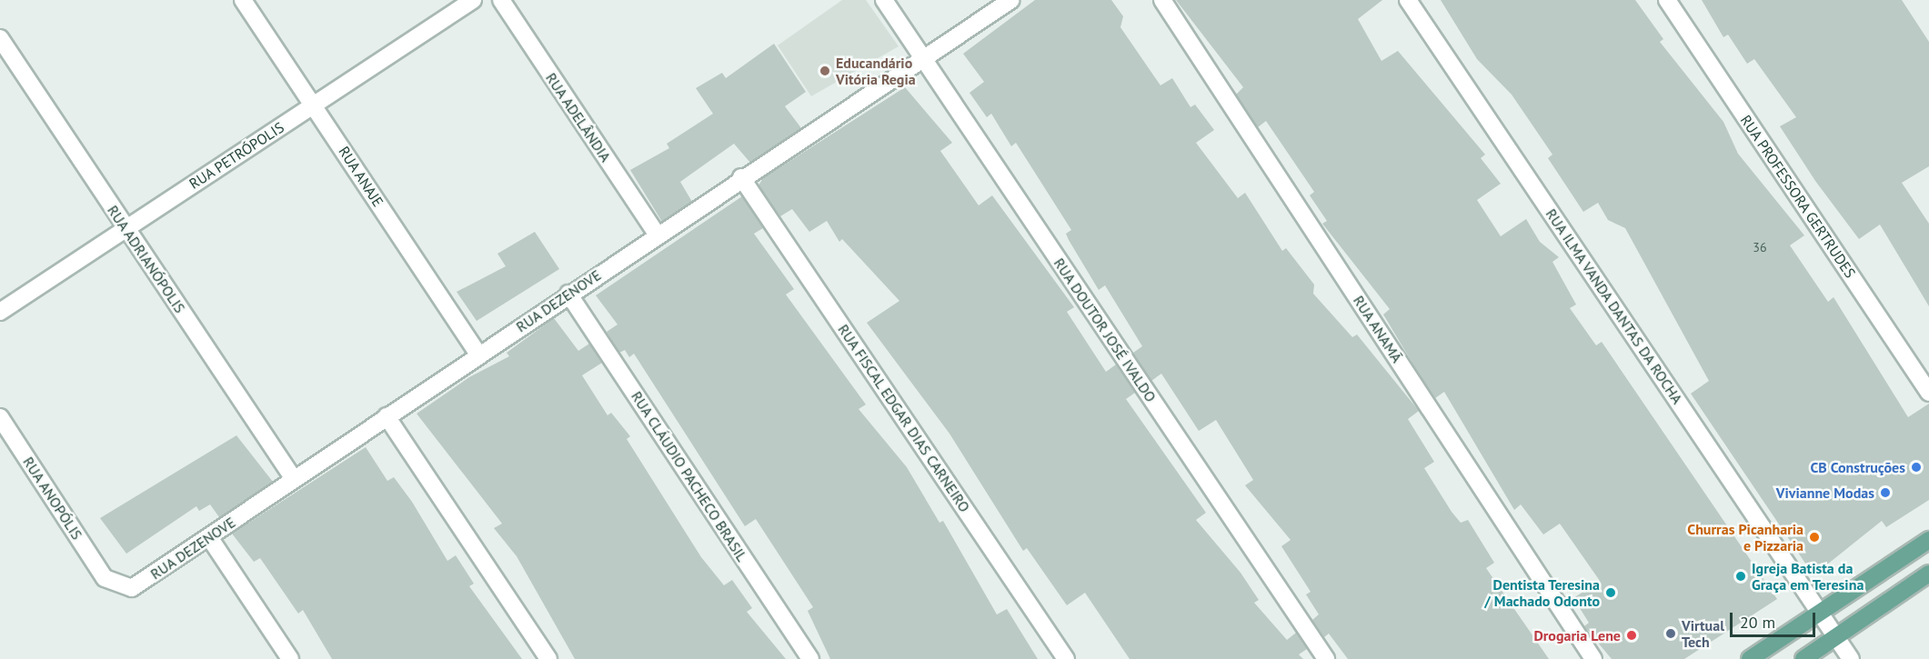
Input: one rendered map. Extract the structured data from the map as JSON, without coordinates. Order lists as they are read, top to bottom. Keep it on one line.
{"streets":{"street":["RUA ADELÂNDIA","RUA PETRÓPOLIS","RUA ANAJE","RUA PROFESSORA GERTRUDES","RUA ADRIANÓPOLIS","RUA DEZENOVE","RUA ILMA VANDA DANTAS DA ROCHA","RUA ANAMÃ","RUA DOUTOR JOSÉ IVALDO","RUA FISCAL EDGAR DIAS CARNEIRO","RUA CLÁUDIO PACHECO BRASIL","RUA ANOPÓLIS"]},"crossings":[["RUA ADELÂNDIA","RUA DEZENOVE"],["RUA PETRÓPOLIS","RUA ANAJE"],["RUA PETRÓPOLIS","RUA ADRIANÓPOLIS"],["RUA ANAJE","RUA DEZENOVE"],["RUA ADRIANÓPOLIS","RUA DEZENOVE"],["RUA DEZENOVE","RUA DOUTOR JOSÉ IVALDO"],["RUA DEZENOVE","RUA FISCAL EDGAR DIAS CARNEIRO"],["RUA DEZENOVE","RUA CLÁUDIO PACHECO BRASIL"],["RUA DEZENOVE","RUA ANOPÓLIS"]],"places":["Educandário Vitória Regia","CB Construções","Vivianne Modas","Churras Picanharia e Pizzaria","Igreja Batista da Graça em Teresina","Dentista Teresina / Machado Odonto","Virtual Tech","Drogaria Lene"],"house_numbers":["36"],"scale_bar":"20 m"}
